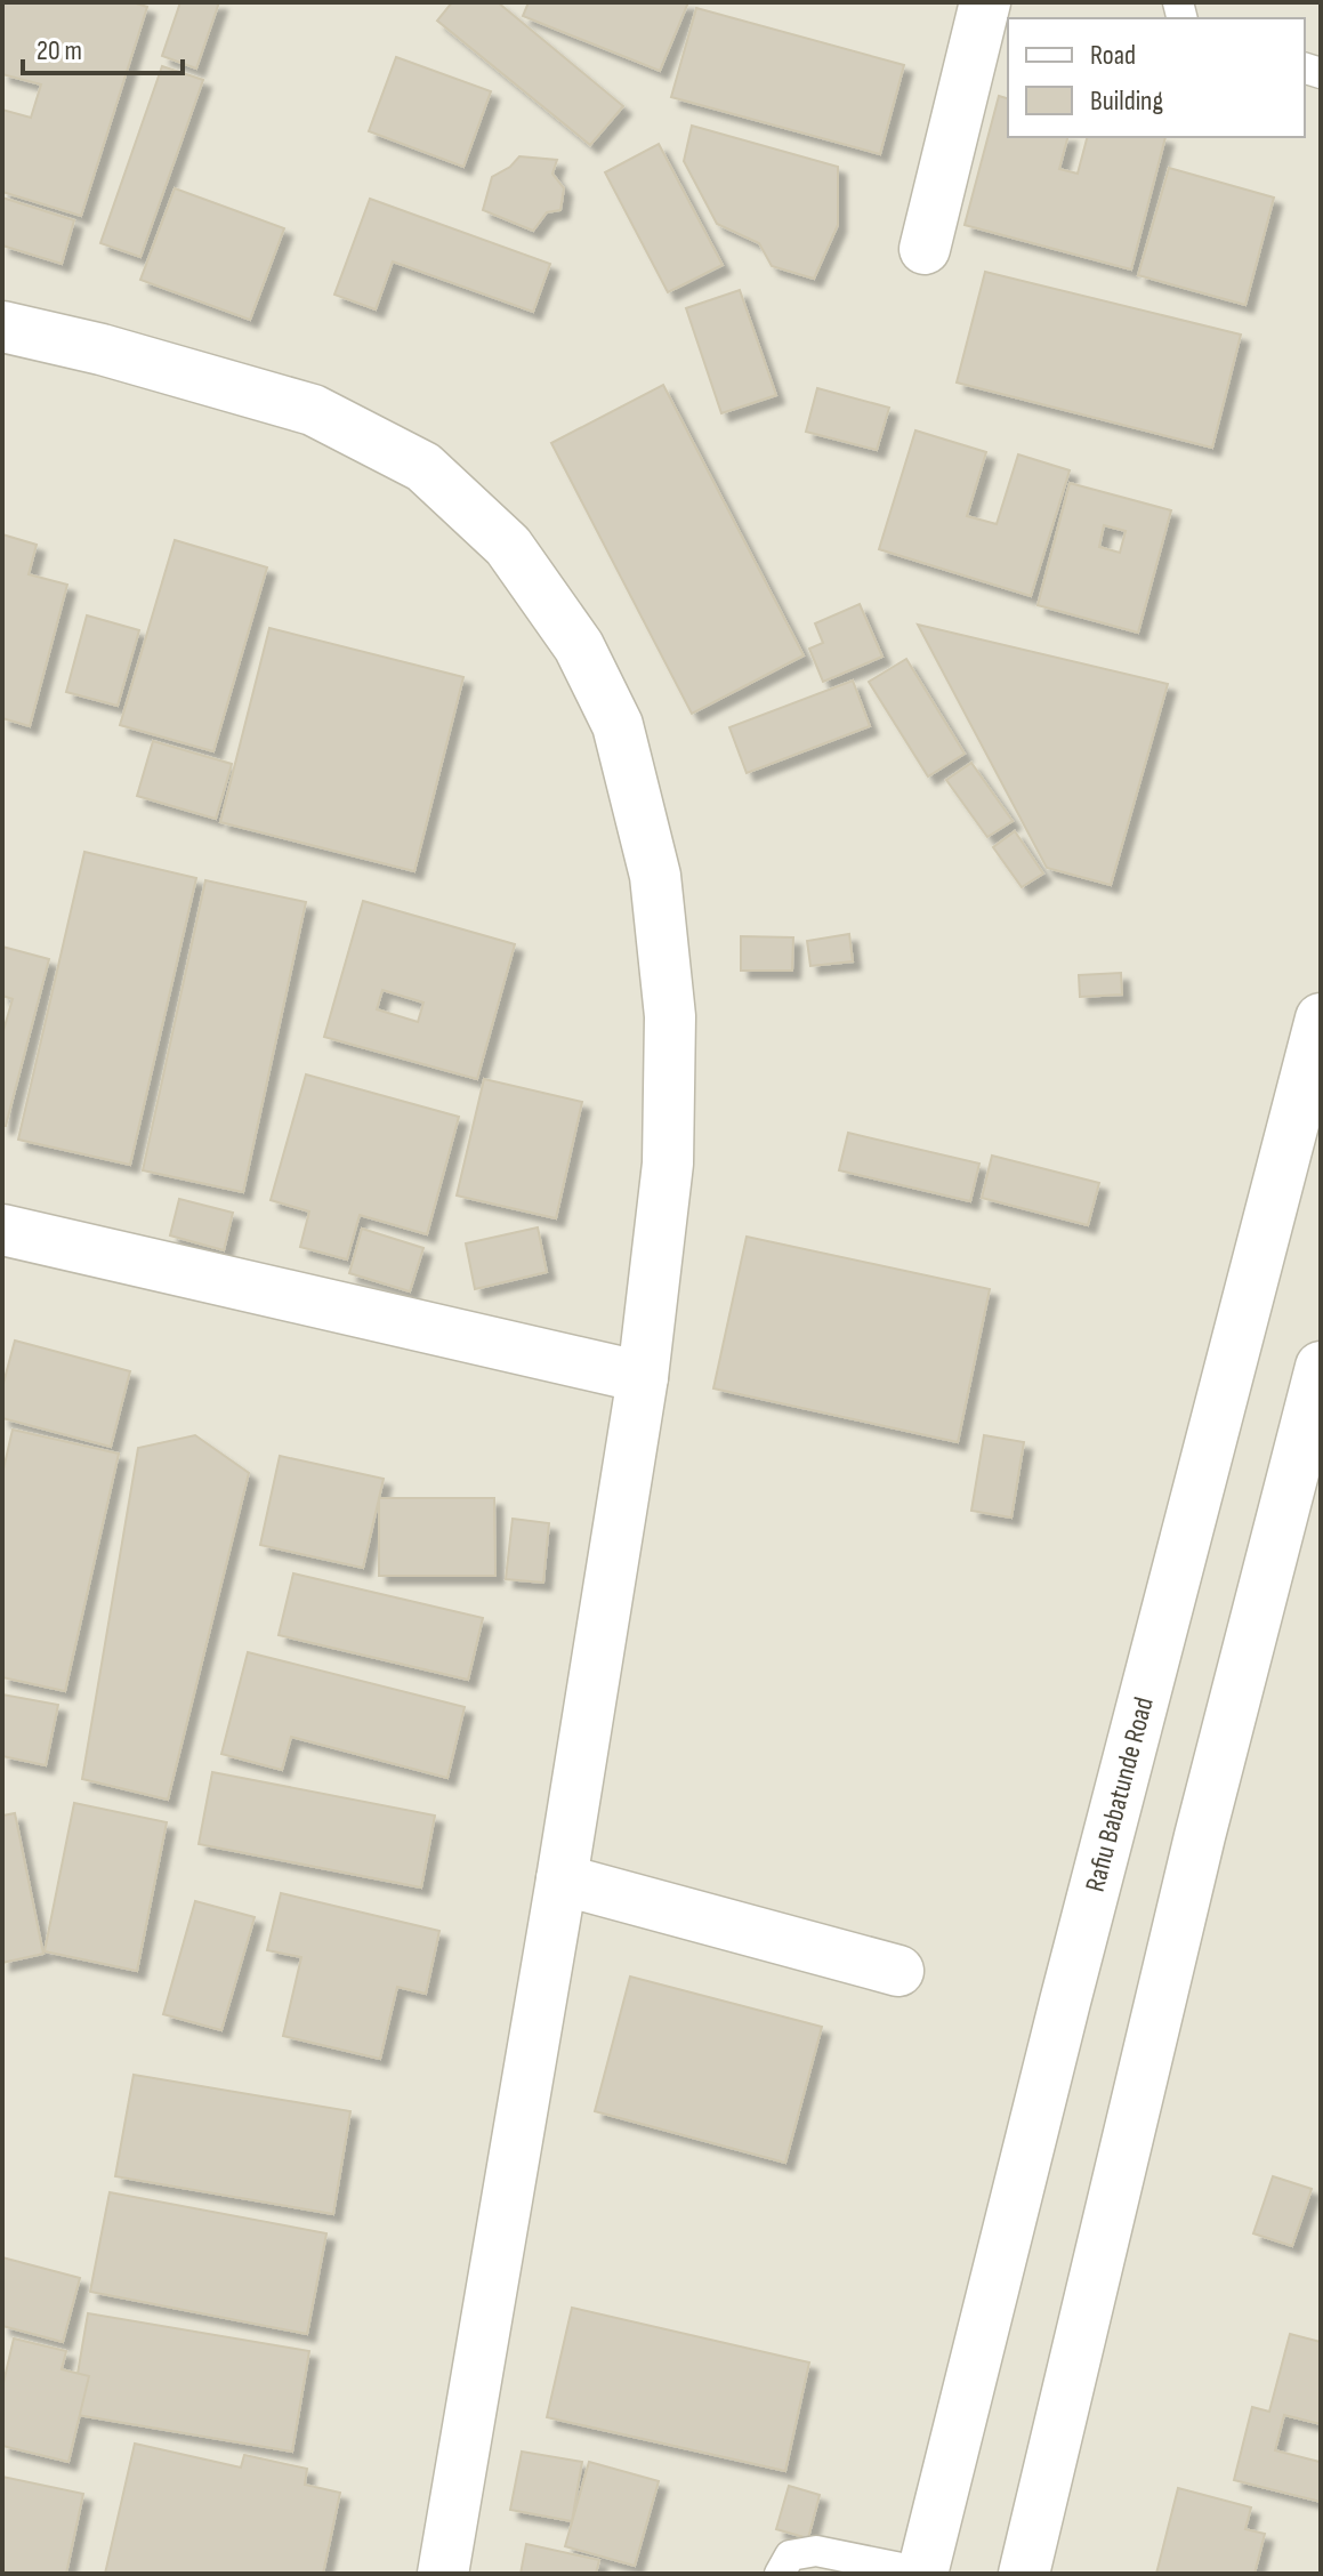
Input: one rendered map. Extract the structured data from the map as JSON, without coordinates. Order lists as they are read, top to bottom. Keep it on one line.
{"streets":{"street":["Rafiu Babatunde Road"]},"legend":["Road","Building"],"scale_bar":"20 m"}
